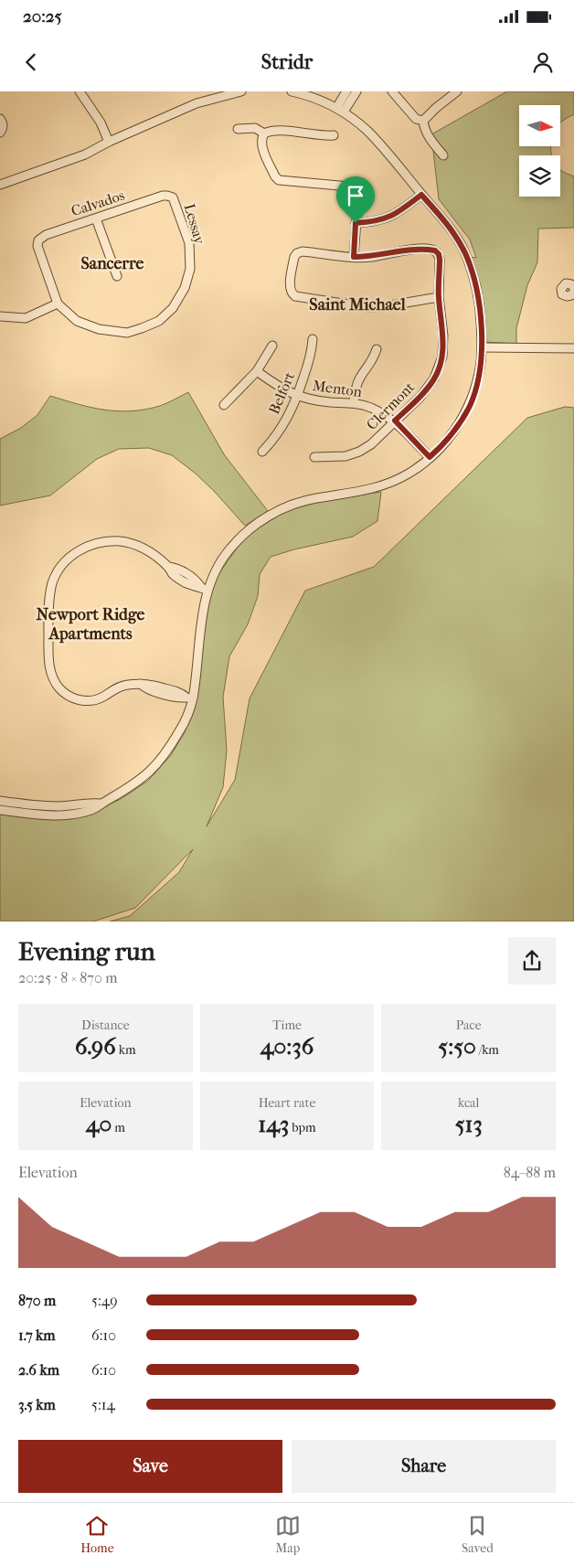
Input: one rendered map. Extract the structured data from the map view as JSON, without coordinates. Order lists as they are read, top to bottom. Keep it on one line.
{"streets":{"street":["Calvados","Lessay","Menton","Belfort","Clermont"]},"crossings":[["Calvados","Lessay"],["Menton","Belfort"],["Menton","Clermont"]],"districts":["Sancerre","Saint Michael","Newport Ridge Apartments"],"north":"right","page":{"status":"20:25","header":"Stridr","heading":["Evening run","20:25 · 8 × 870 m"],"stats":[["Distance","6.96 km"],["Time","40:36"],["Pace","5:50 /km"],["Elevation","40 m"],["Heart rate","143 bpm"],["kcal","513"]],"chart":["Elevation","84–88 m"],"list":[{"name":"870 m","note":"5:49"},{"name":"1.7 km","note":"6:10"},{"name":"2.6 km","note":"6:10"},{"name":"3.5 km","note":"5:14"}],"buttons":["Save","Share"],"tabs":["Home","Map","Saved"]}}
